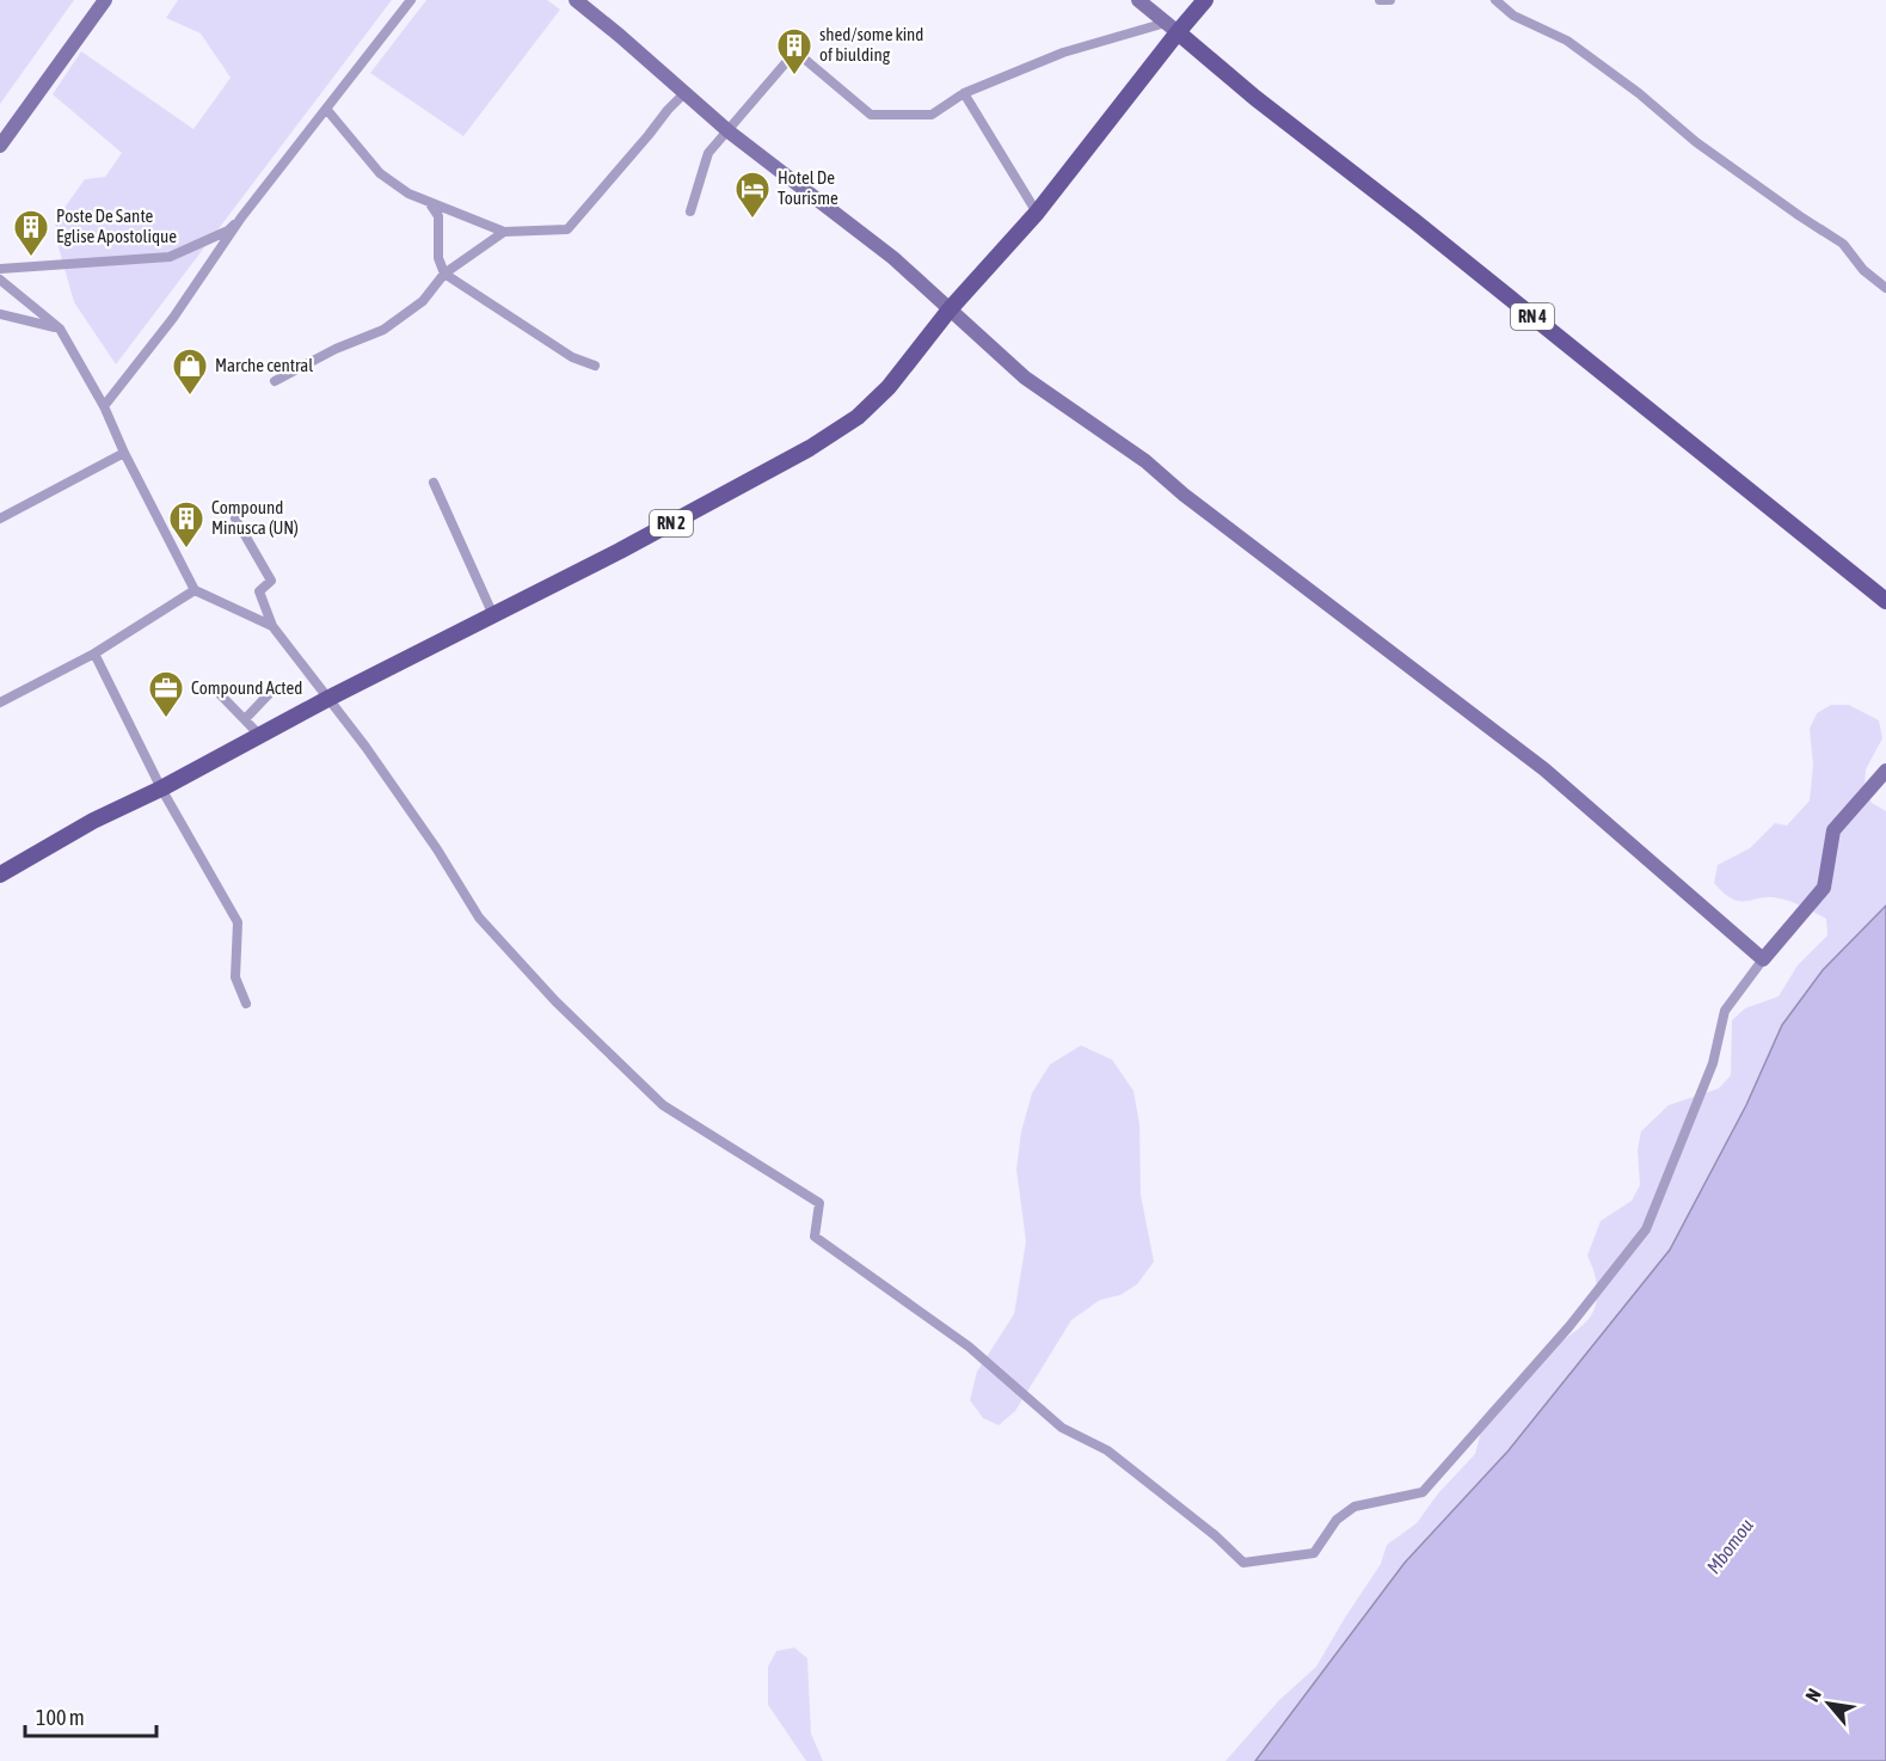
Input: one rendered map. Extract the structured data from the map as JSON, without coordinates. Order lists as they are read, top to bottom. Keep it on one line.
{"streets":{"main road":["RN 4","RN 2"]},"crossings":[["RN 4","RN 2"]],"water":["Mbomou"],"places":{"building":["shed/some kind of biulding","Poste De Sante Eglise Apostolique","Compound Minusca (UN)"],"hotel":["Hotel De Tourisme"],"shop":["Marche central"],"office":["Compound Acted"]},"scale_bar":"100 m","north":"top left"}
